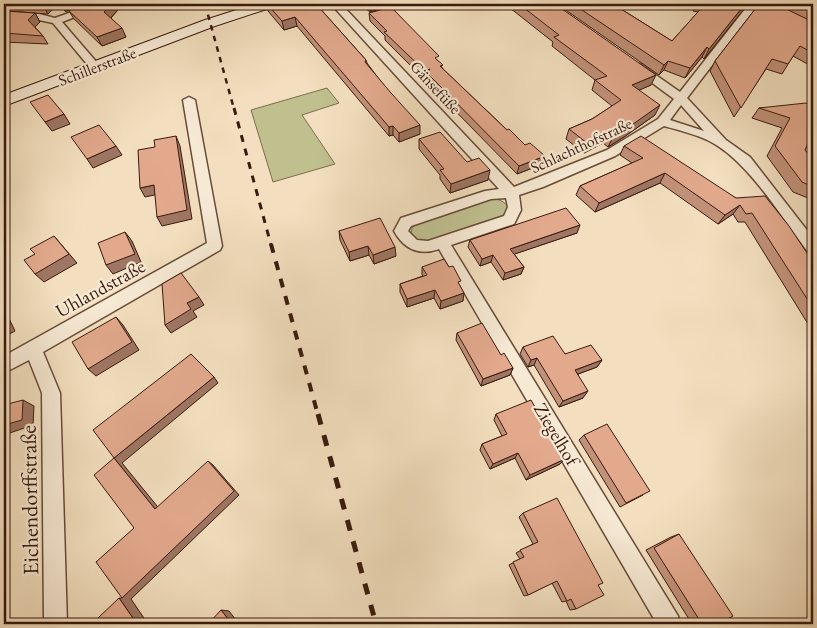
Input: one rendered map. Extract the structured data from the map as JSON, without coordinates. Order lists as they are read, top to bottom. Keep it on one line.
{"streets":{"main road":["Schillerstraße"],"street":["Gänsefüße","Schlachthofstraße","Uhlandstraße","Ziegelhof","Eichendorffstraße"]},"crossings":[["Gänsefüße","Schlachthofstraße"],["Uhlandstraße","Eichendorffstraße"]]}
